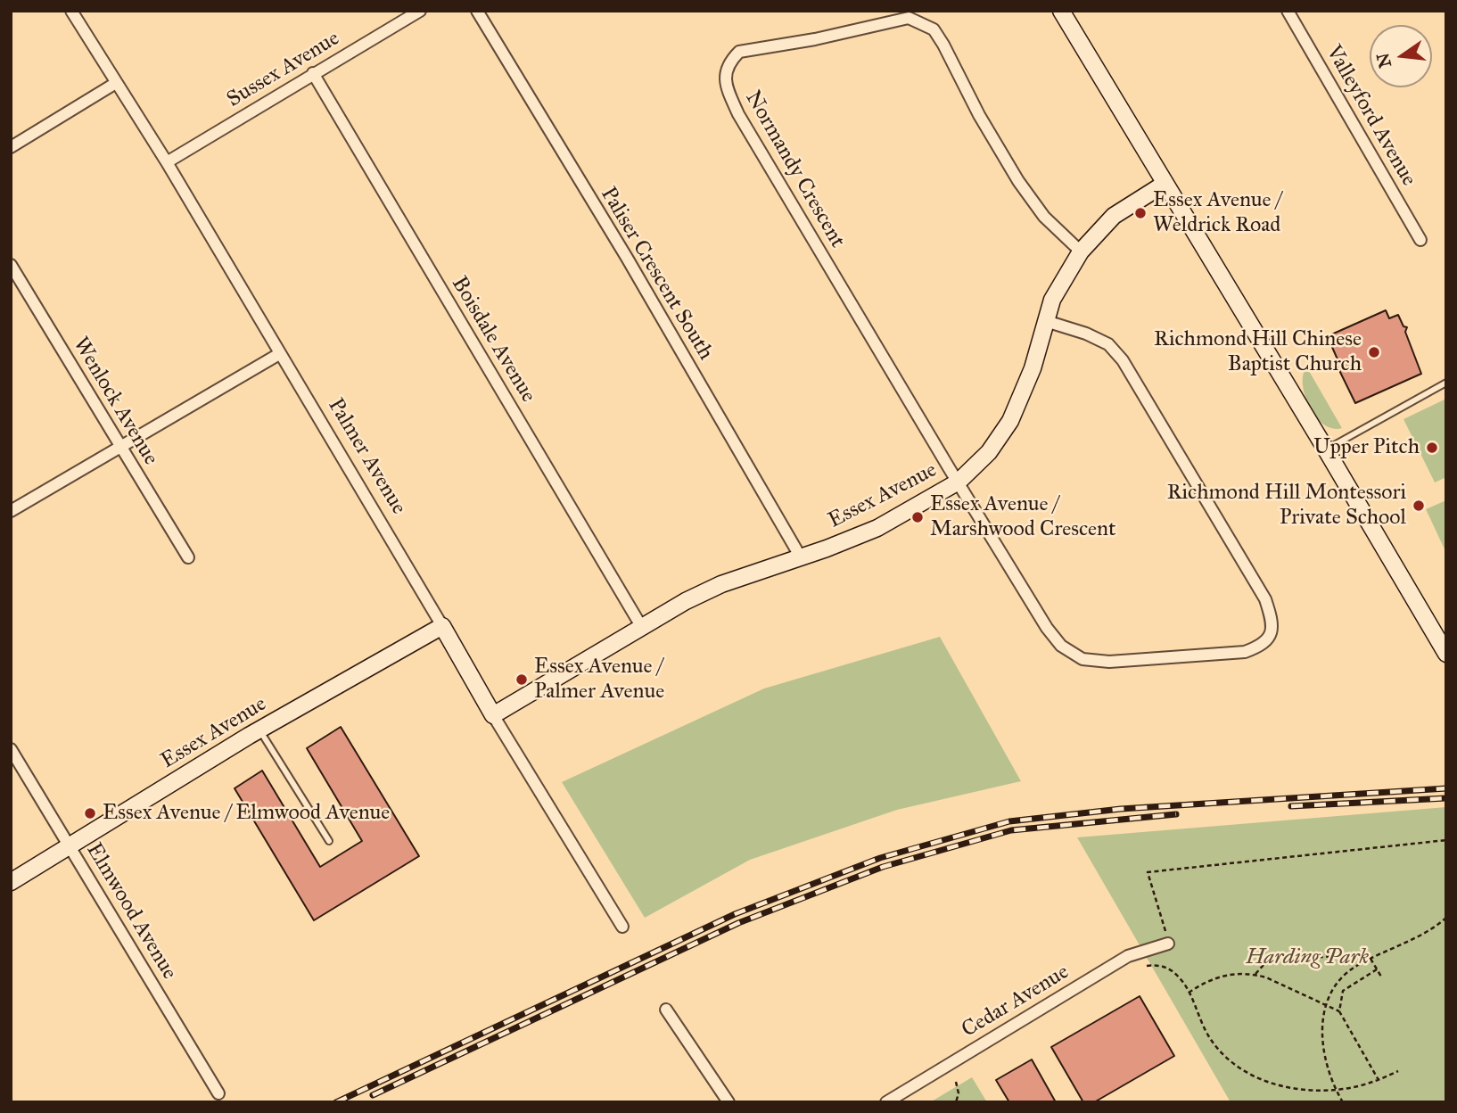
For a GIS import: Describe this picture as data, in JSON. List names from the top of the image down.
{
  "streets": {
    "street": [
      "Sussex Avenue",
      "Valleyford Avenue",
      "Normandy Crescent",
      "Paliser Crescent South",
      "Boisdale Avenue",
      "Wenlock Avenue",
      "Palmer Avenue",
      "Essex Avenue",
      "Elmwood Avenue",
      "Cedar Avenue"
    ]
  },
  "crossings": [
    ["Sussex Avenue", "Boisdale Avenue"],
    ["Sussex Avenue", "Palmer Avenue"],
    ["Normandy Crescent", "Essex Avenue"],
    ["Paliser Crescent South", "Essex Avenue"],
    ["Boisdale Avenue", "Essex Avenue"],
    ["Palmer Avenue", "Essex Avenue"],
    ["Essex Avenue", "Elmwood Avenue"]
  ],
  "parks": ["Harding Park"],
  "places": [
    "Essex Avenue / Weldrick Road",
    "Richmond Hill Chinese Baptist Church",
    "Upper Pitch",
    "Richmond Hill Montessori Private School",
    "Essex Avenue / Marshwood Crescent",
    "Essex Avenue / Palmer Avenue",
    "Essex Avenue / Elmwood Avenue"
  ],
  "north": "left"
}
